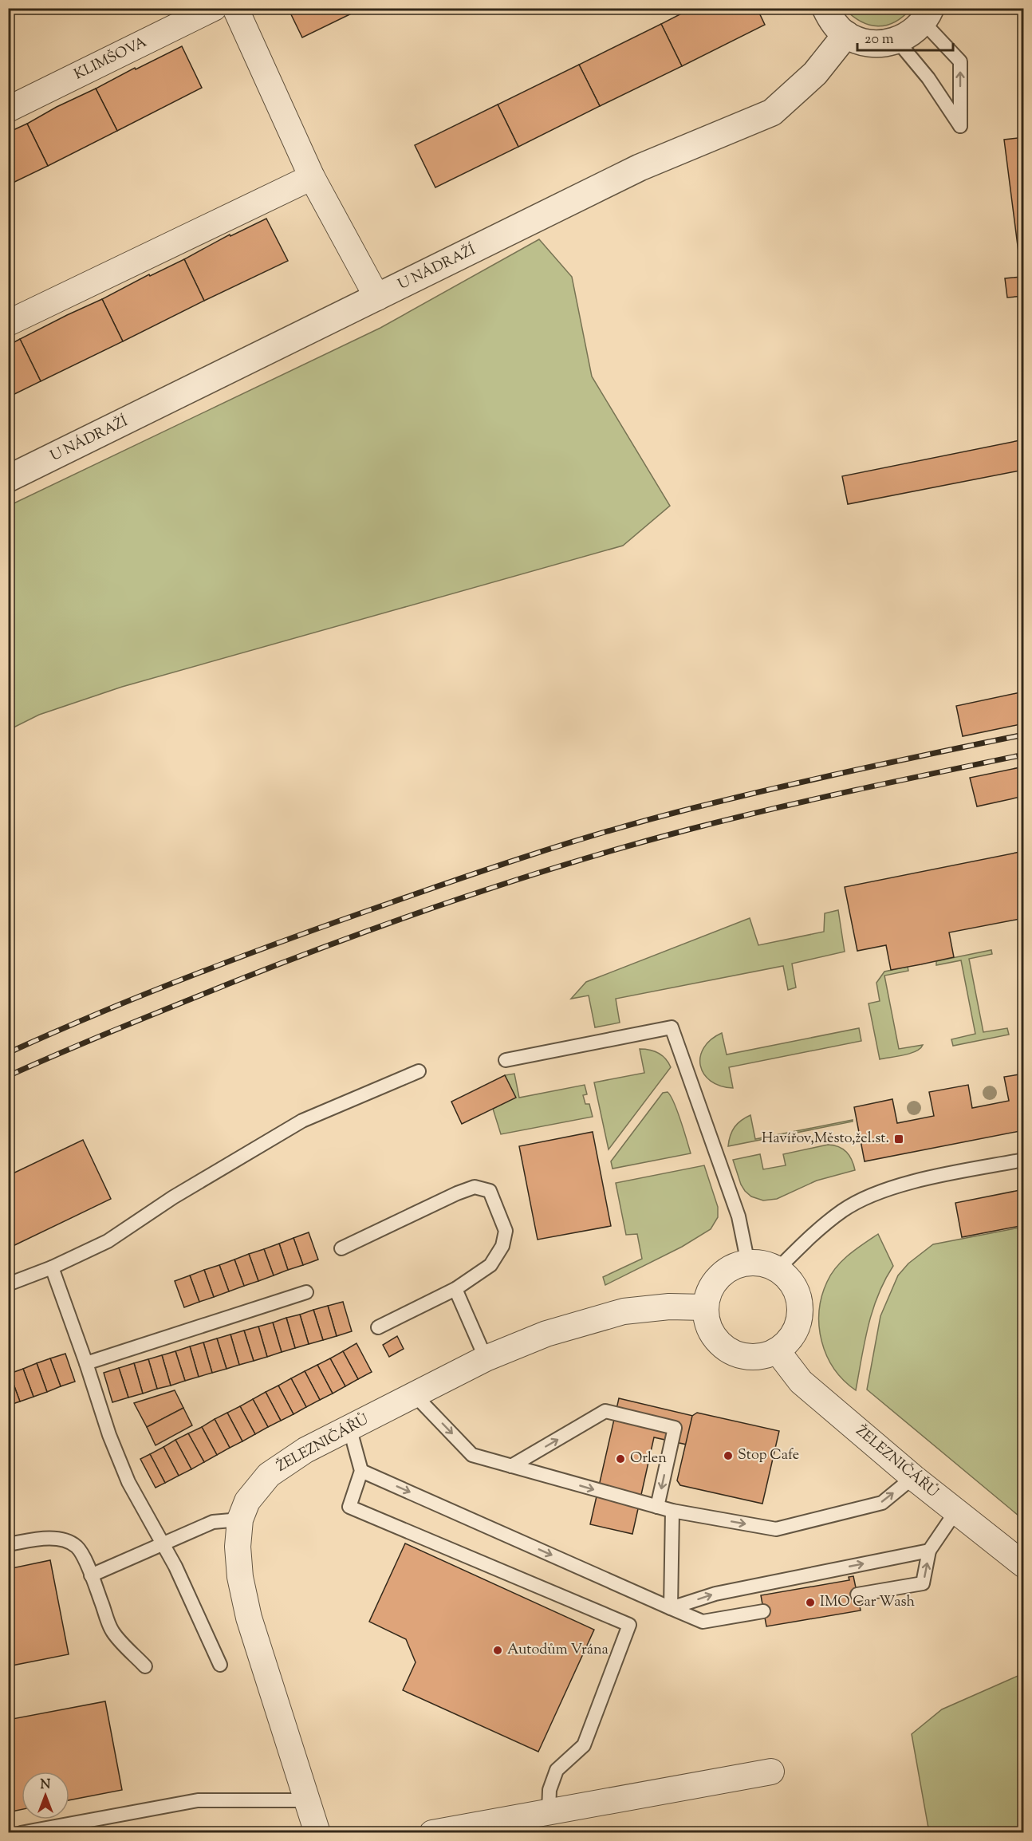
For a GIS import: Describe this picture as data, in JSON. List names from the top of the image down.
{
  "streets": {
    "street": ["KLIMŠOVA", "U NÁDRAŽÍ", "ŽELEZNIČÁŘŮ"]
  },
  "places": {
    "transit": ["Havířov,Město,žel.st."],
    "other": [
      "Stop Cafe",
      "Orlen",
      "IMO Car Wash",
      "Autodům Vrána"
    ]
  },
  "scale_bar": "20 m",
  "north": "top"
}
